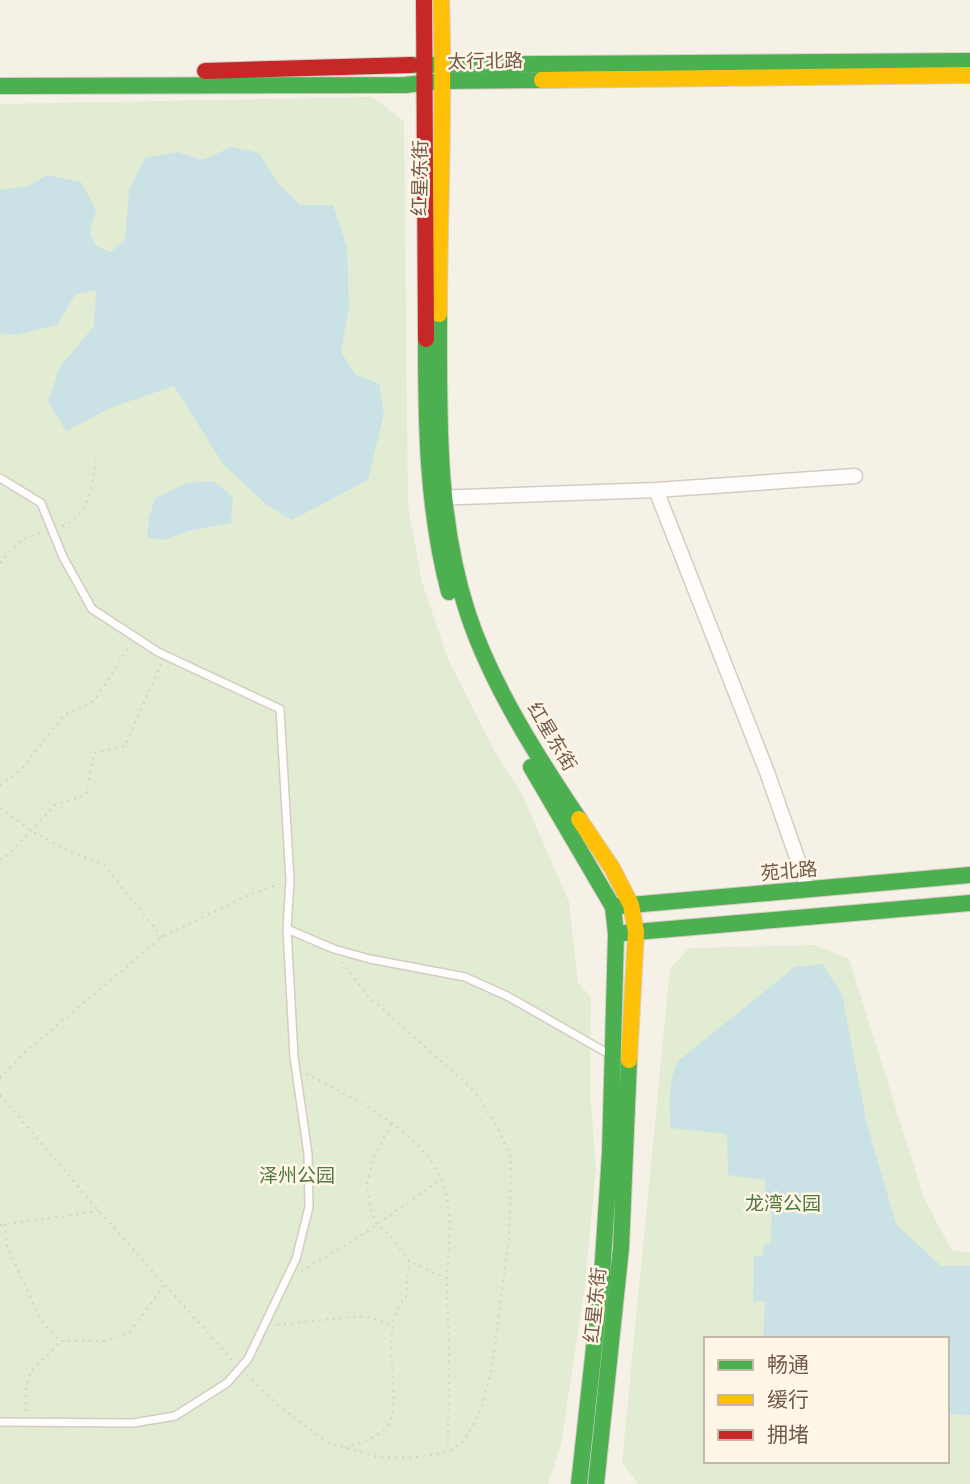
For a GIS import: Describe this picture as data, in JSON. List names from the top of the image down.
{
  "streets": {
    "main road": ["太行北路", "红星东街", "苑北路"]
  },
  "crossings": [
    ["太行北路", "红星东街"],
    ["红星东街", "苑北路"]
  ],
  "parks": ["泽州公园", "龙湾公园"],
  "legend": ["畅通", "缓行", "拥堵"]
}
